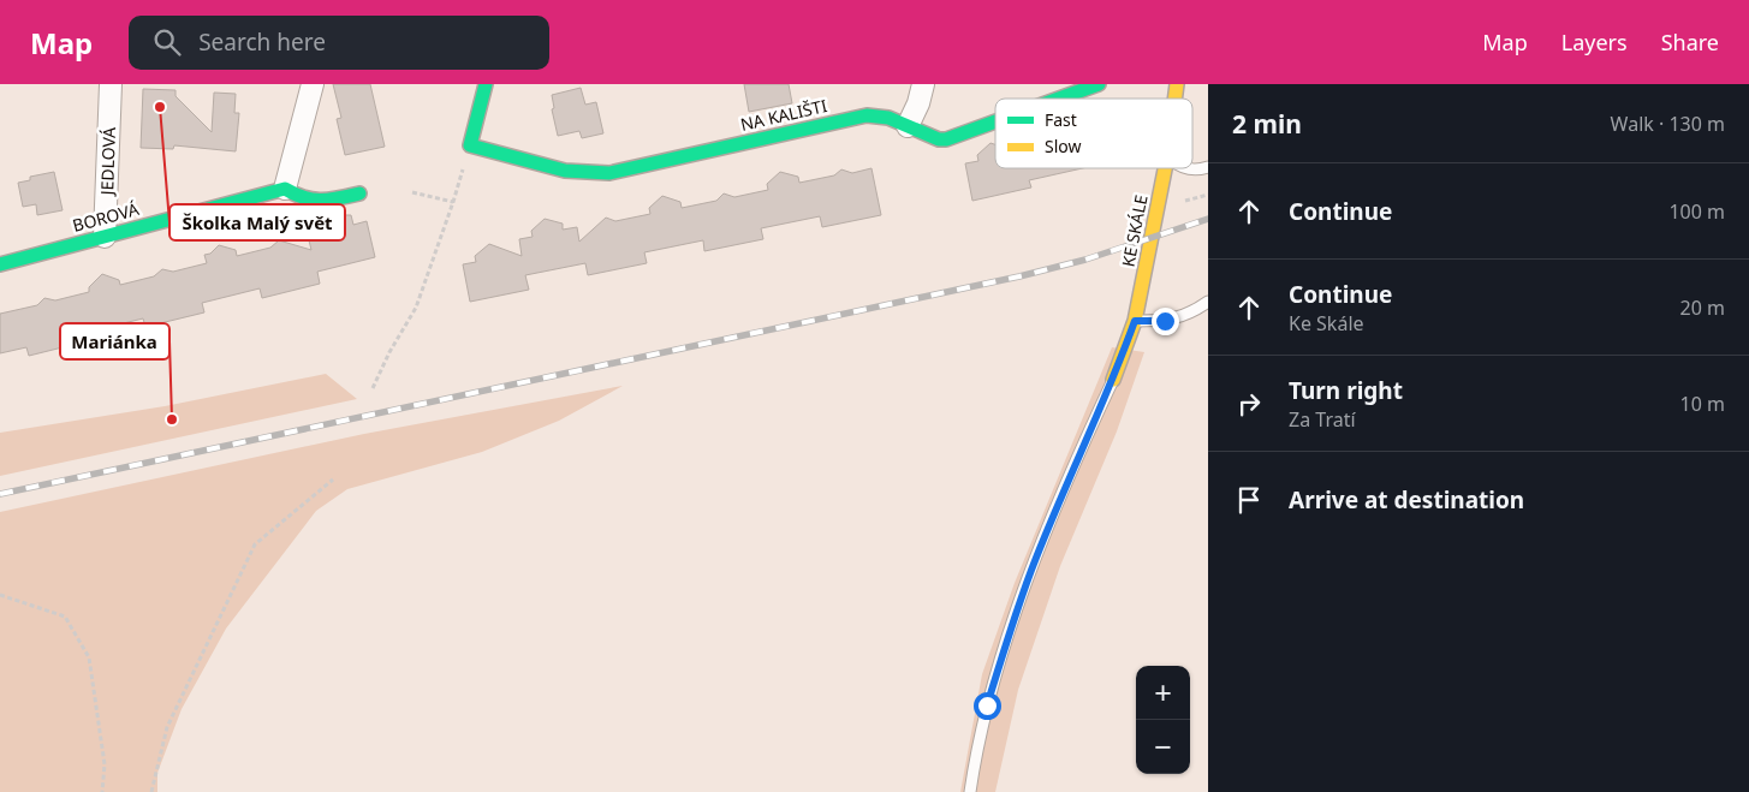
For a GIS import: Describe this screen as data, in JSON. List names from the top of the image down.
{
  "streets": {
    "street": [
      "NA KALIŠTI",
      "JEDLOVÁ",
      "BOROVÁ",
      "KE SKÁLE"
    ]
  },
  "crossings": [
    ["JEDLOVÁ", "BOROVÁ"]
  ],
  "places": ["Školka Malý svět", "Mariánka"],
  "legend": ["Fast", "Slow"],
  "page": {
    "header": "Map",
    "search": "Search here",
    "nav": ["Map", "Layers", "Share"],
    "heading": ["2 min", "Walk · 130 m"],
    "list": [
      ["Continue", "100 m"],
      ["Continue", "Ke Skále", "20 m"],
      ["Turn right", "Za Tratí", "10 m"],
      "Arrive at destination"
    ],
    "map_buttons": ["+", "−"]
  }
}
